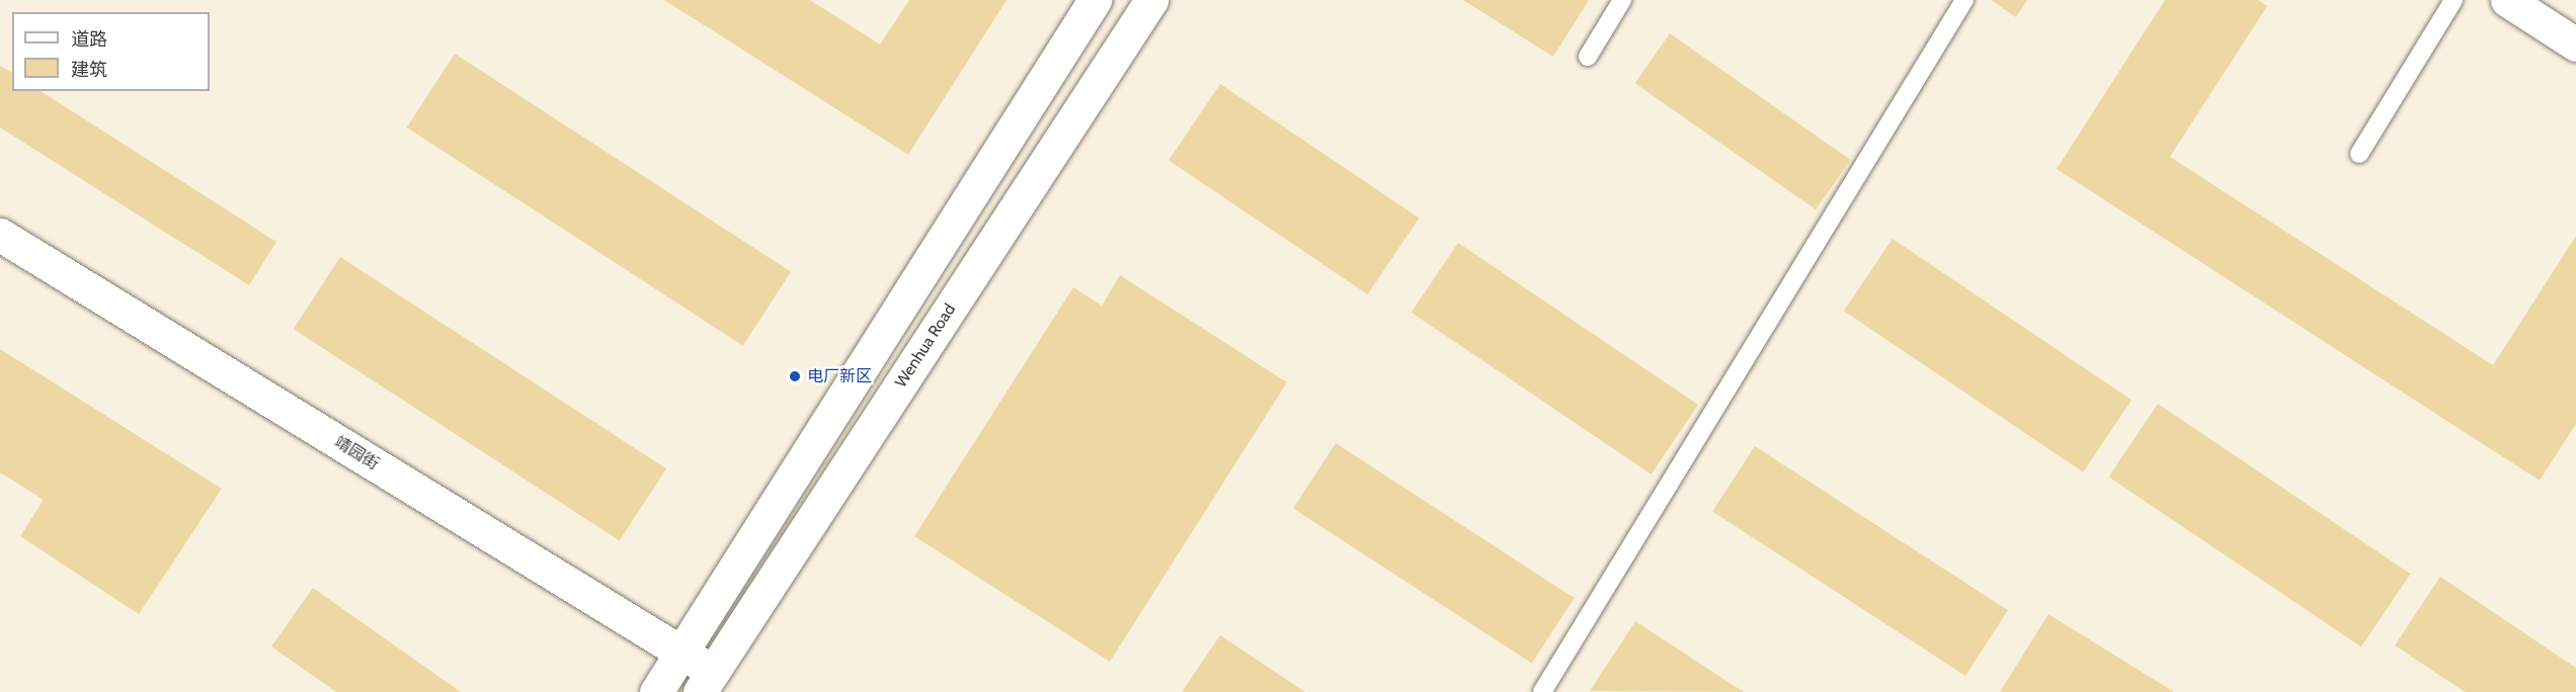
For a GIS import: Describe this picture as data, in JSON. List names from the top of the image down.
{
  "streets": {
    "main road": ["Wenhua Road", "靖园街"]
  },
  "crossings": [
    ["Wenhua Road", "靖园街"]
  ],
  "places": ["电厂新区"],
  "legend": ["道路", "建筑"]
}
